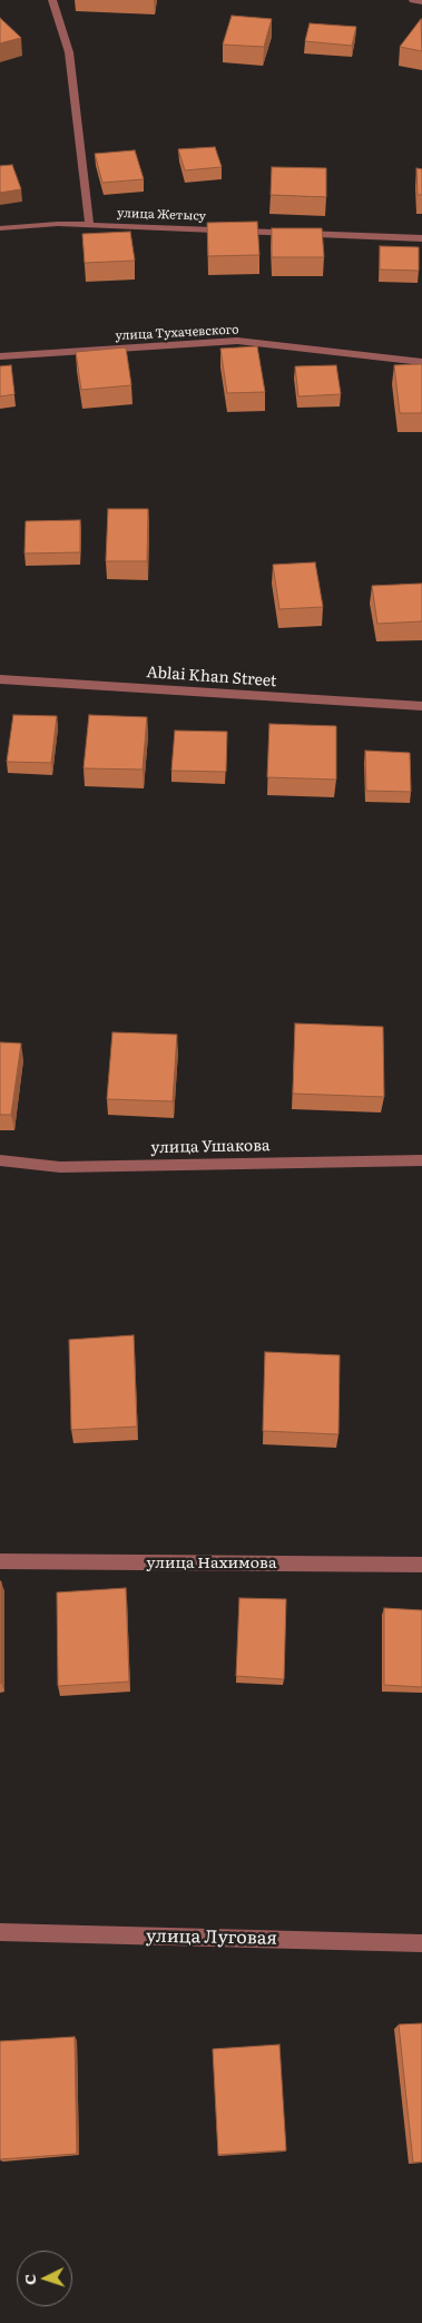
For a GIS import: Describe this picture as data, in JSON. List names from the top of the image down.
{
  "streets": {
    "street": [
      "улица Жетысу",
      "улица Тухачевского",
      "Ablai Khan Street",
      "улица Ушакова",
      "улица Нахимова",
      "улица Луговая"
    ]
  },
  "north": "left"
}
